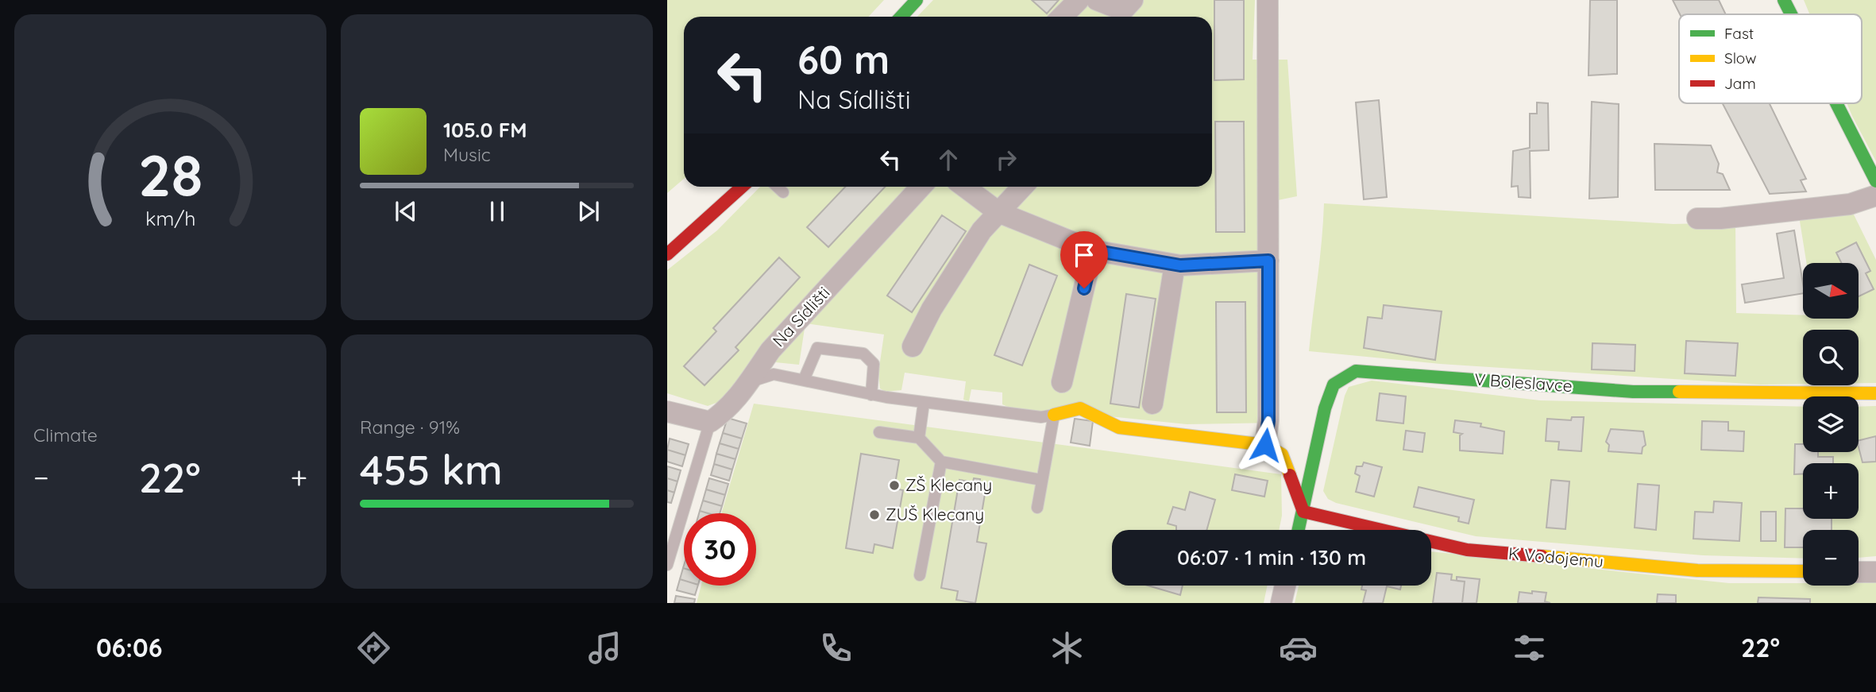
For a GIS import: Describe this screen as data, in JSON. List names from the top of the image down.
{
  "streets": {
    "street": ["Na Sídlišti", "V Boleslavce", "K Vodojemu"]
  },
  "crossings": [
    ["V Boleslavce", "K Vodojemu"]
  ],
  "places": ["ZŠ Klecany", "ZUŠ Klecany"],
  "legend": ["Fast", "Slow", "Jam"],
  "north": "right",
  "page": {
    "turn": ["60 m", "Na Sídlišti"],
    "song": ["105.0 FM", "Music"],
    "map_buttons": ["+", "−"],
    "tile": [
      "Climate",
      ["Range · 91%", "455 km"]
    ],
    "heat": ["−", "22°", "+"],
    "limit": "30",
    "trip": "06:07 · 1 min · 130 m",
    "tabs": ["06:06", "22°"],
    "gauge": ["28", "km/h"]
  }
}
